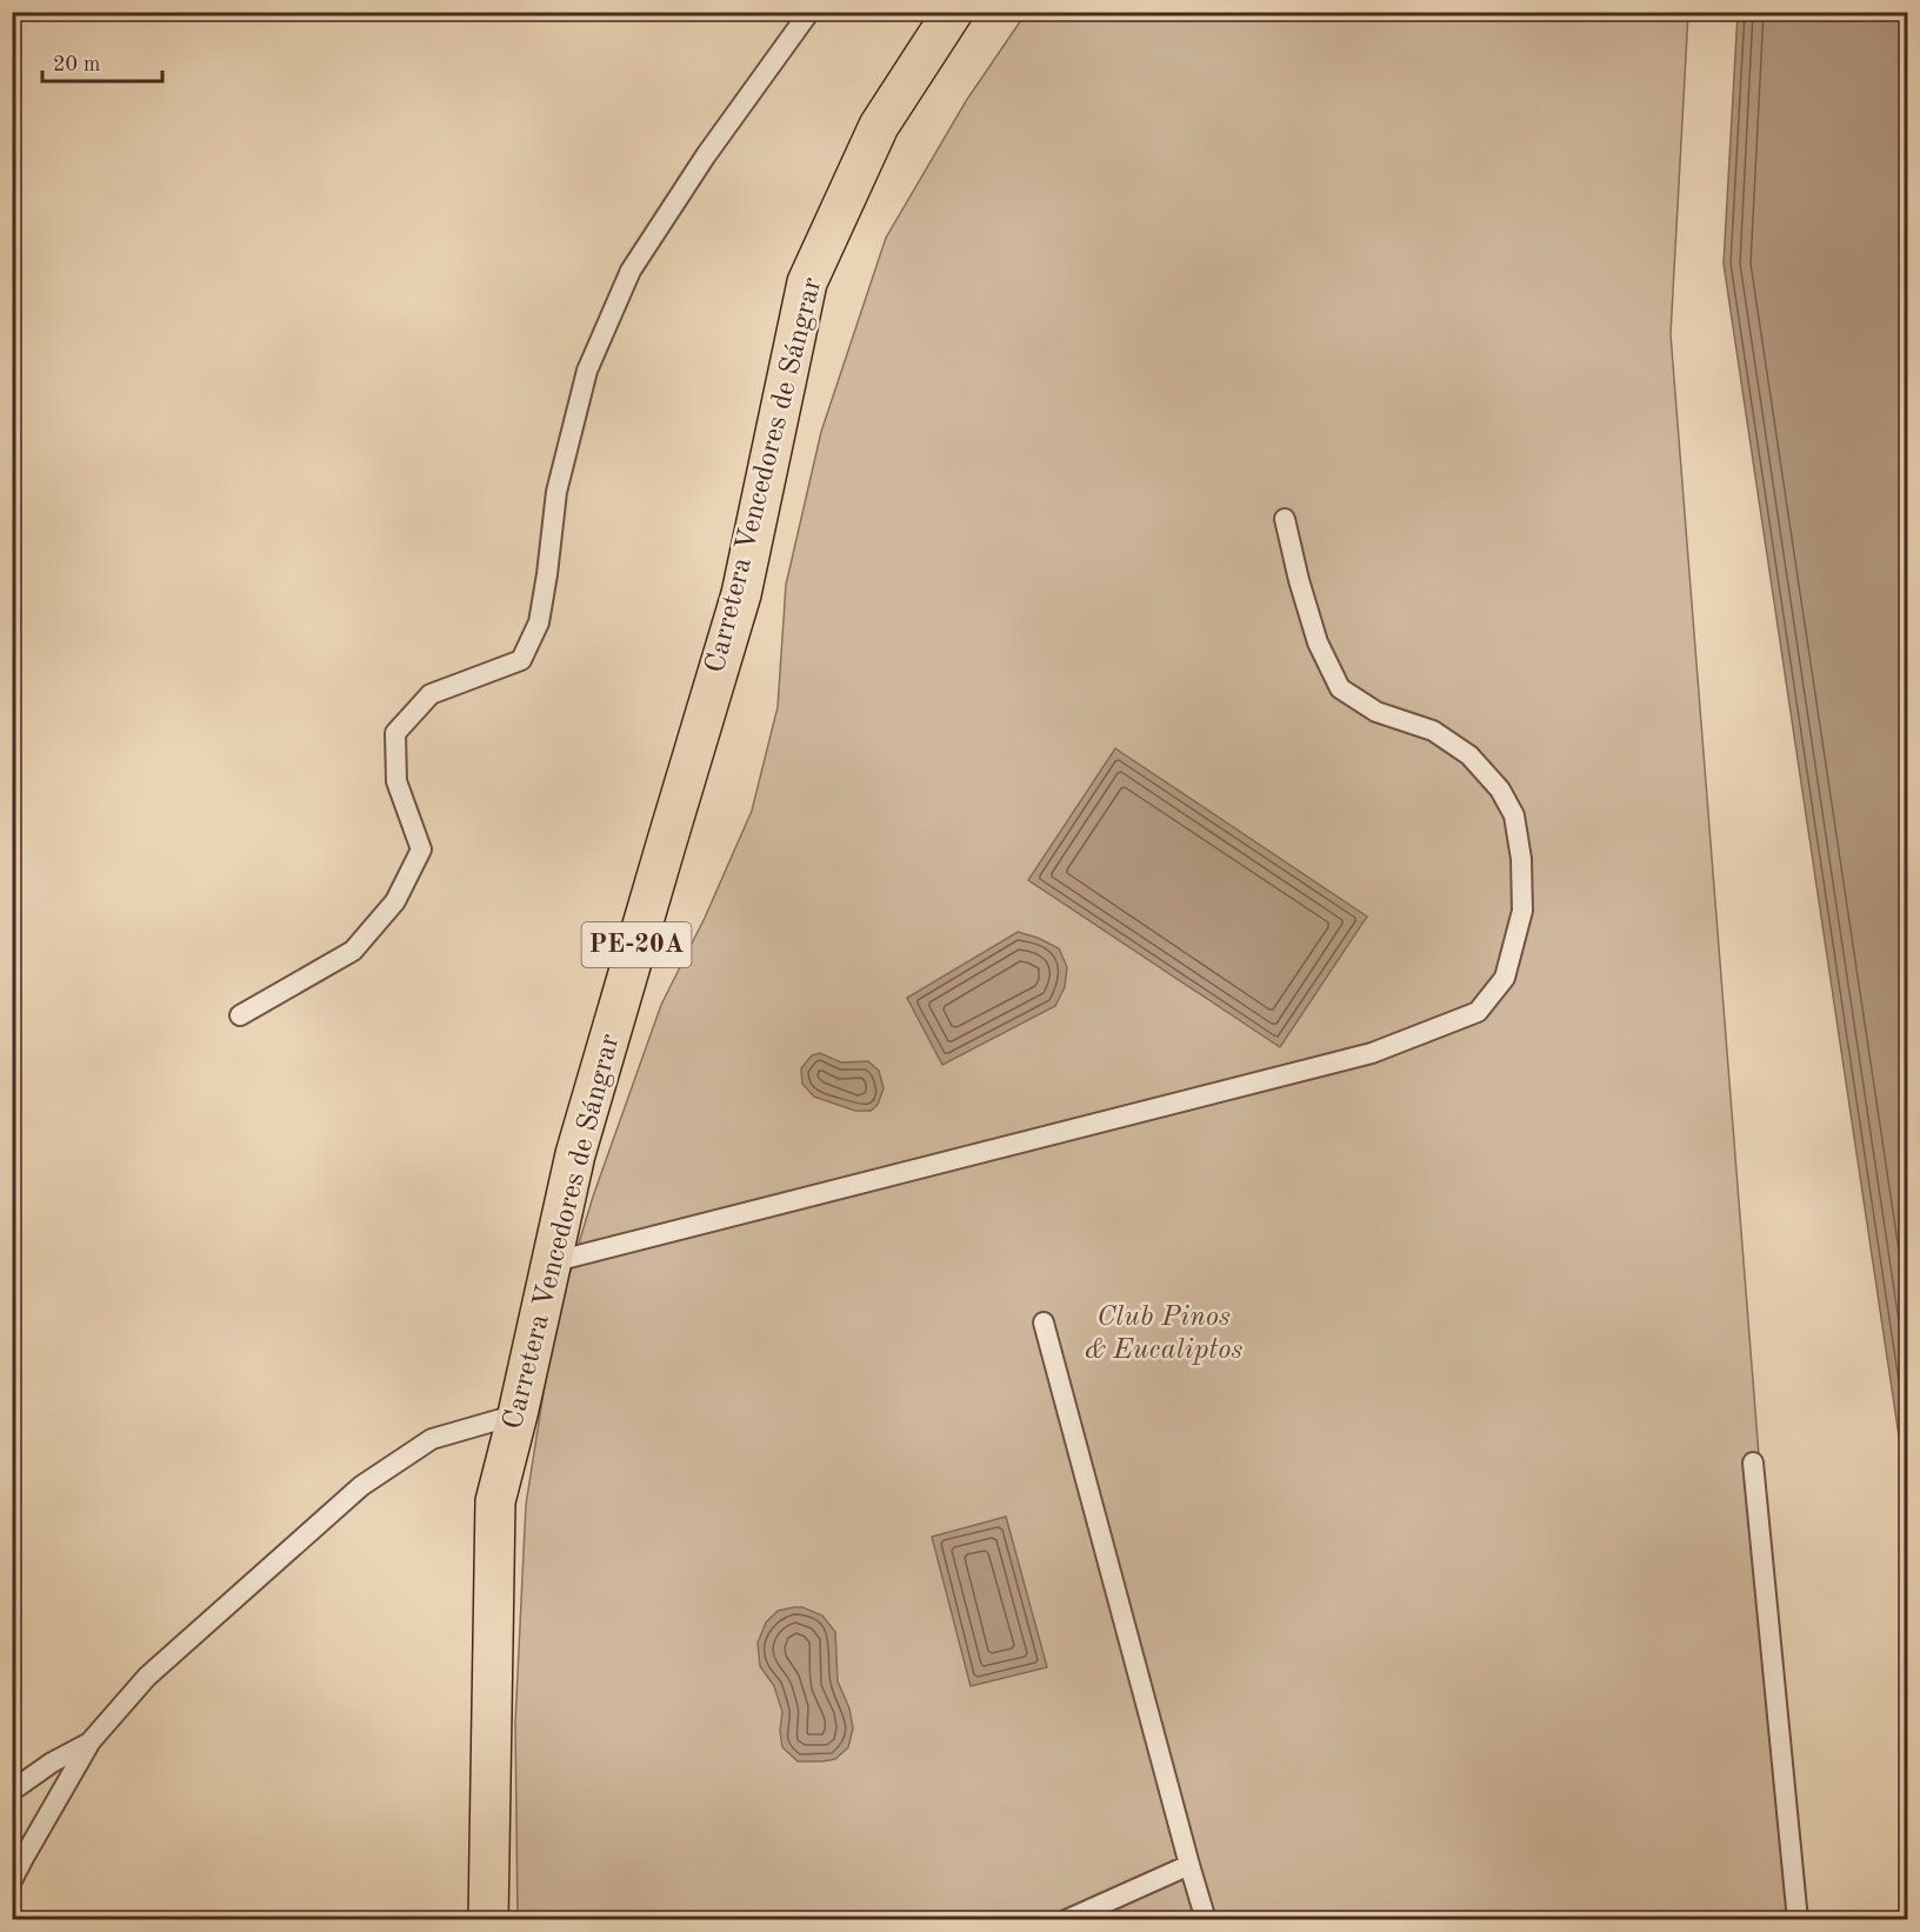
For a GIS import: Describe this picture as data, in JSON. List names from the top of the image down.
{
  "streets": {
    "highway": ["Carretera Vencedores de Sángrar", "PE-20A"]
  },
  "parks": ["Club Pinos & Eucaliptos"],
  "scale_bar": "20 m"
}
